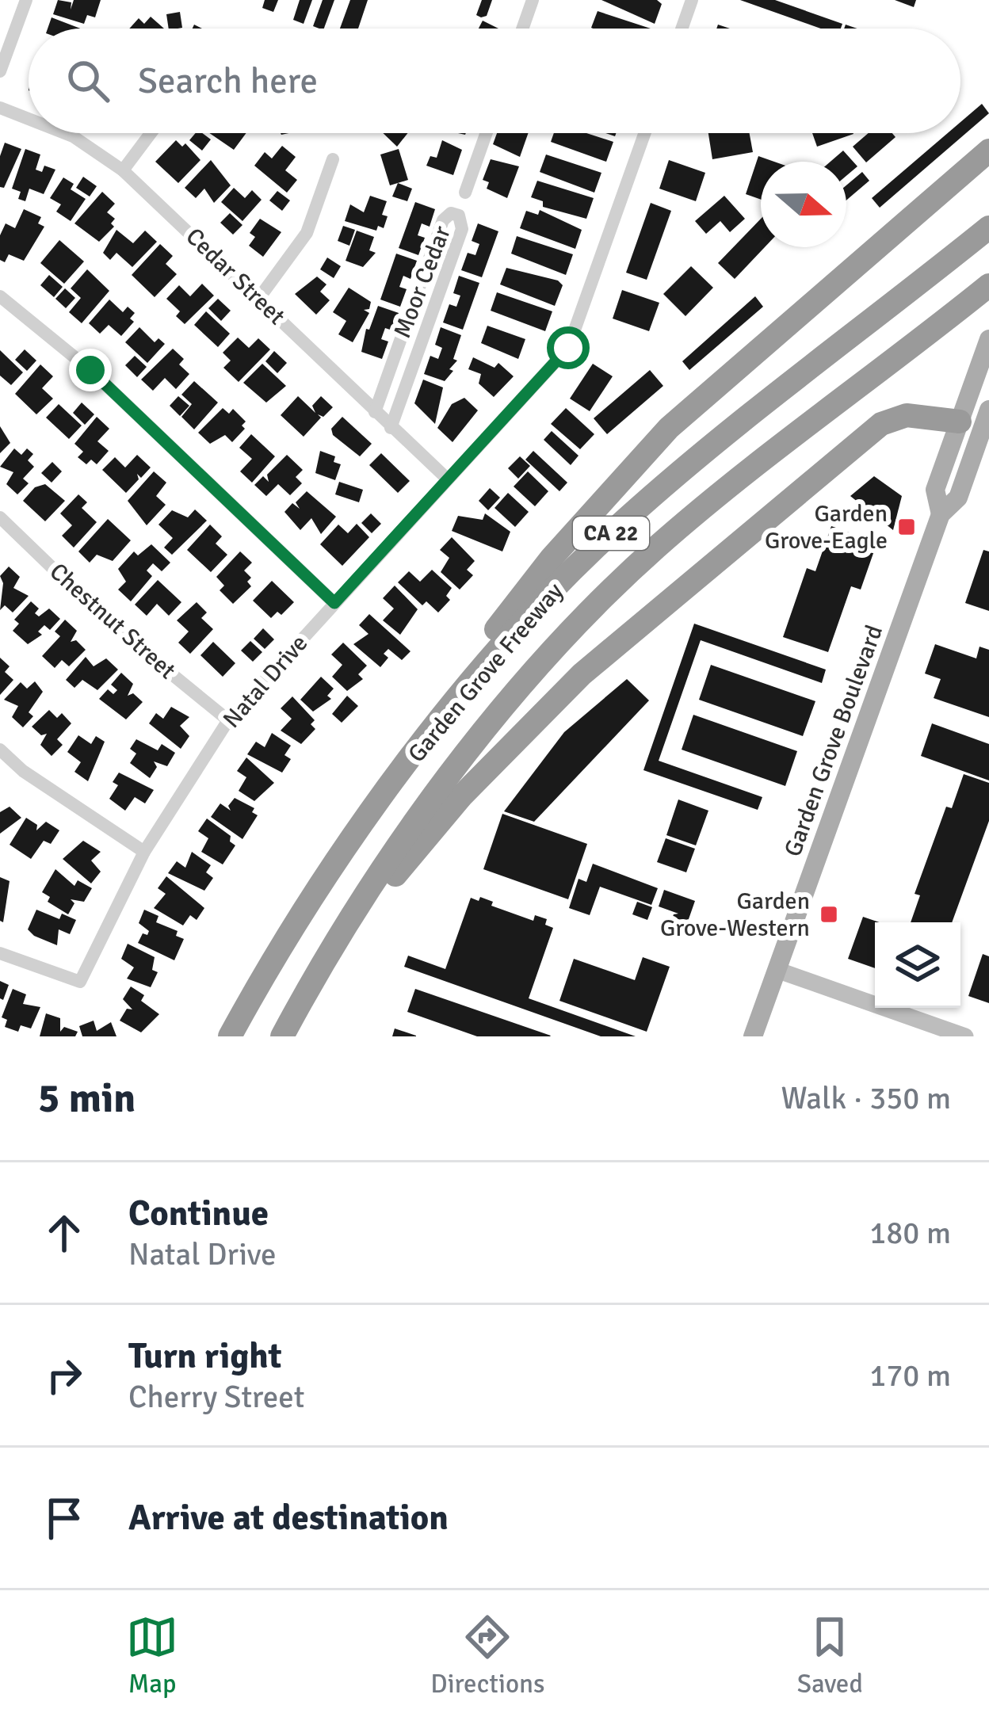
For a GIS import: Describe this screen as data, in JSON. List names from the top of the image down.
{
  "streets": {
    "highway": ["CA 22", "Garden Grove Freeway"],
    "main road": ["Garden Grove Boulevard"],
    "street": [
      "Cedar Street",
      "Moor Cedar",
      "Chestnut Street",
      "Natal Drive"
    ]
  },
  "crossings": [
    ["Cedar Street", "Moor Cedar"],
    ["Cedar Street", "Natal Drive"],
    ["Chestnut Street", "Natal Drive"]
  ],
  "places": {
    "transit": ["Garden Grove-Eagle", "Garden Grove-Western"]
  },
  "north": "right",
  "page": {
    "search": "Search here",
    "heading": ["5 min", "Walk · 350 m"],
    "list": [
      ["Continue", "Natal Drive", "180 m"],
      ["Turn right", "Cherry Street", "170 m"],
      "Arrive at destination"
    ],
    "nav": ["Map", "Directions", "Saved"]
  }
}
